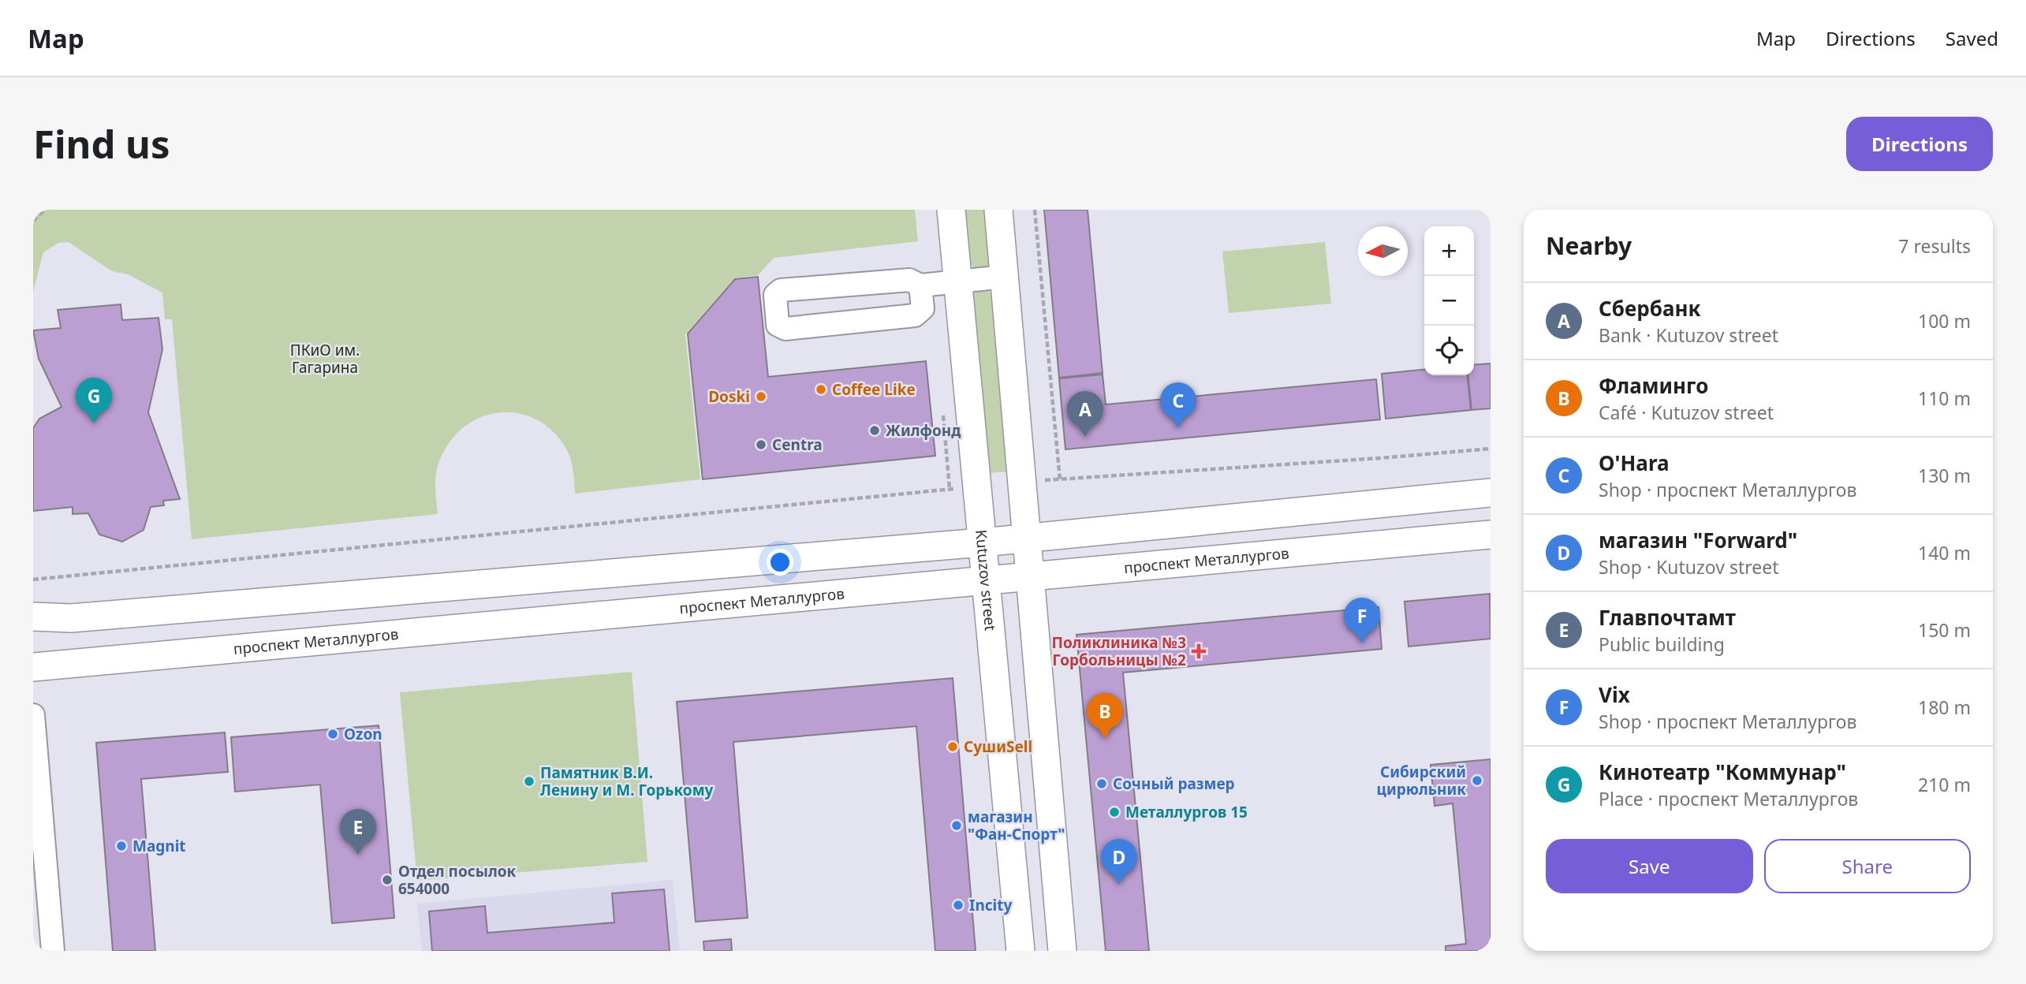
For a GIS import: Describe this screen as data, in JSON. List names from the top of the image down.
{
  "streets": {
    "main road": ["проспект Металлургов", "Kutuzov street"]
  },
  "crossings": [
    ["проспект Металлургов", "Kutuzov street"]
  ],
  "parks": ["ПКиО им. Гагарина"],
  "places": {
    "other": [
      "Coffee Like",
      "Doski",
      "Жилфонд",
      "Centra",
      "Ozon",
      "СушиSell",
      "Сибирский цирюльник",
      "Памятник В.И. Ленину и М. Горькому",
      "Сочный размер",
      "Металлургов 15",
      "магазин \"Фан-Спорт\"",
      "Magnit",
      "Отдел посылок 654000",
      "Incity"
    ],
    "health": ["Поликлиника №3 Горбольницы №2"]
  },
  "north": "left",
  "page": {
    "header": "Map",
    "nav": ["Map", "Directions", "Saved"],
    "buttons": [
      "Directions",
      ["Save", "Share"]
    ],
    "title": "Find us",
    "heading": ["Nearby", "7 results"],
    "map_buttons": ["+", "−"],
    "list": [
      {
        "mark": "A",
        "name": "Сбербанк",
        "note": "Bank · Kutuzov street",
        "value": "100 m"
      },
      {
        "mark": "B",
        "name": "Фламинго",
        "note": "Café · Kutuzov street",
        "value": "110 m"
      },
      {
        "mark": "C",
        "name": "O'Hara",
        "note": "Shop · проспект Металлургов",
        "value": "130 m"
      },
      {
        "mark": "D",
        "name": "магазин \"Forward\"",
        "note": "Shop · Kutuzov street",
        "value": "140 m"
      },
      {
        "mark": "E",
        "name": "Главпочтамт",
        "note": "Public building",
        "value": "150 m"
      },
      {
        "mark": "F",
        "name": "Vix",
        "note": "Shop · проспект Металлургов",
        "value": "180 m"
      },
      {
        "mark": "G",
        "name": "Кинотеатр \"Коммунар\"",
        "note": "Place · проспект Металлургов",
        "value": "210 m"
      }
    ],
    "pins": [
      "G",
      "C",
      "A",
      "F",
      "B",
      "E",
      "D"
    ]
  }
}
